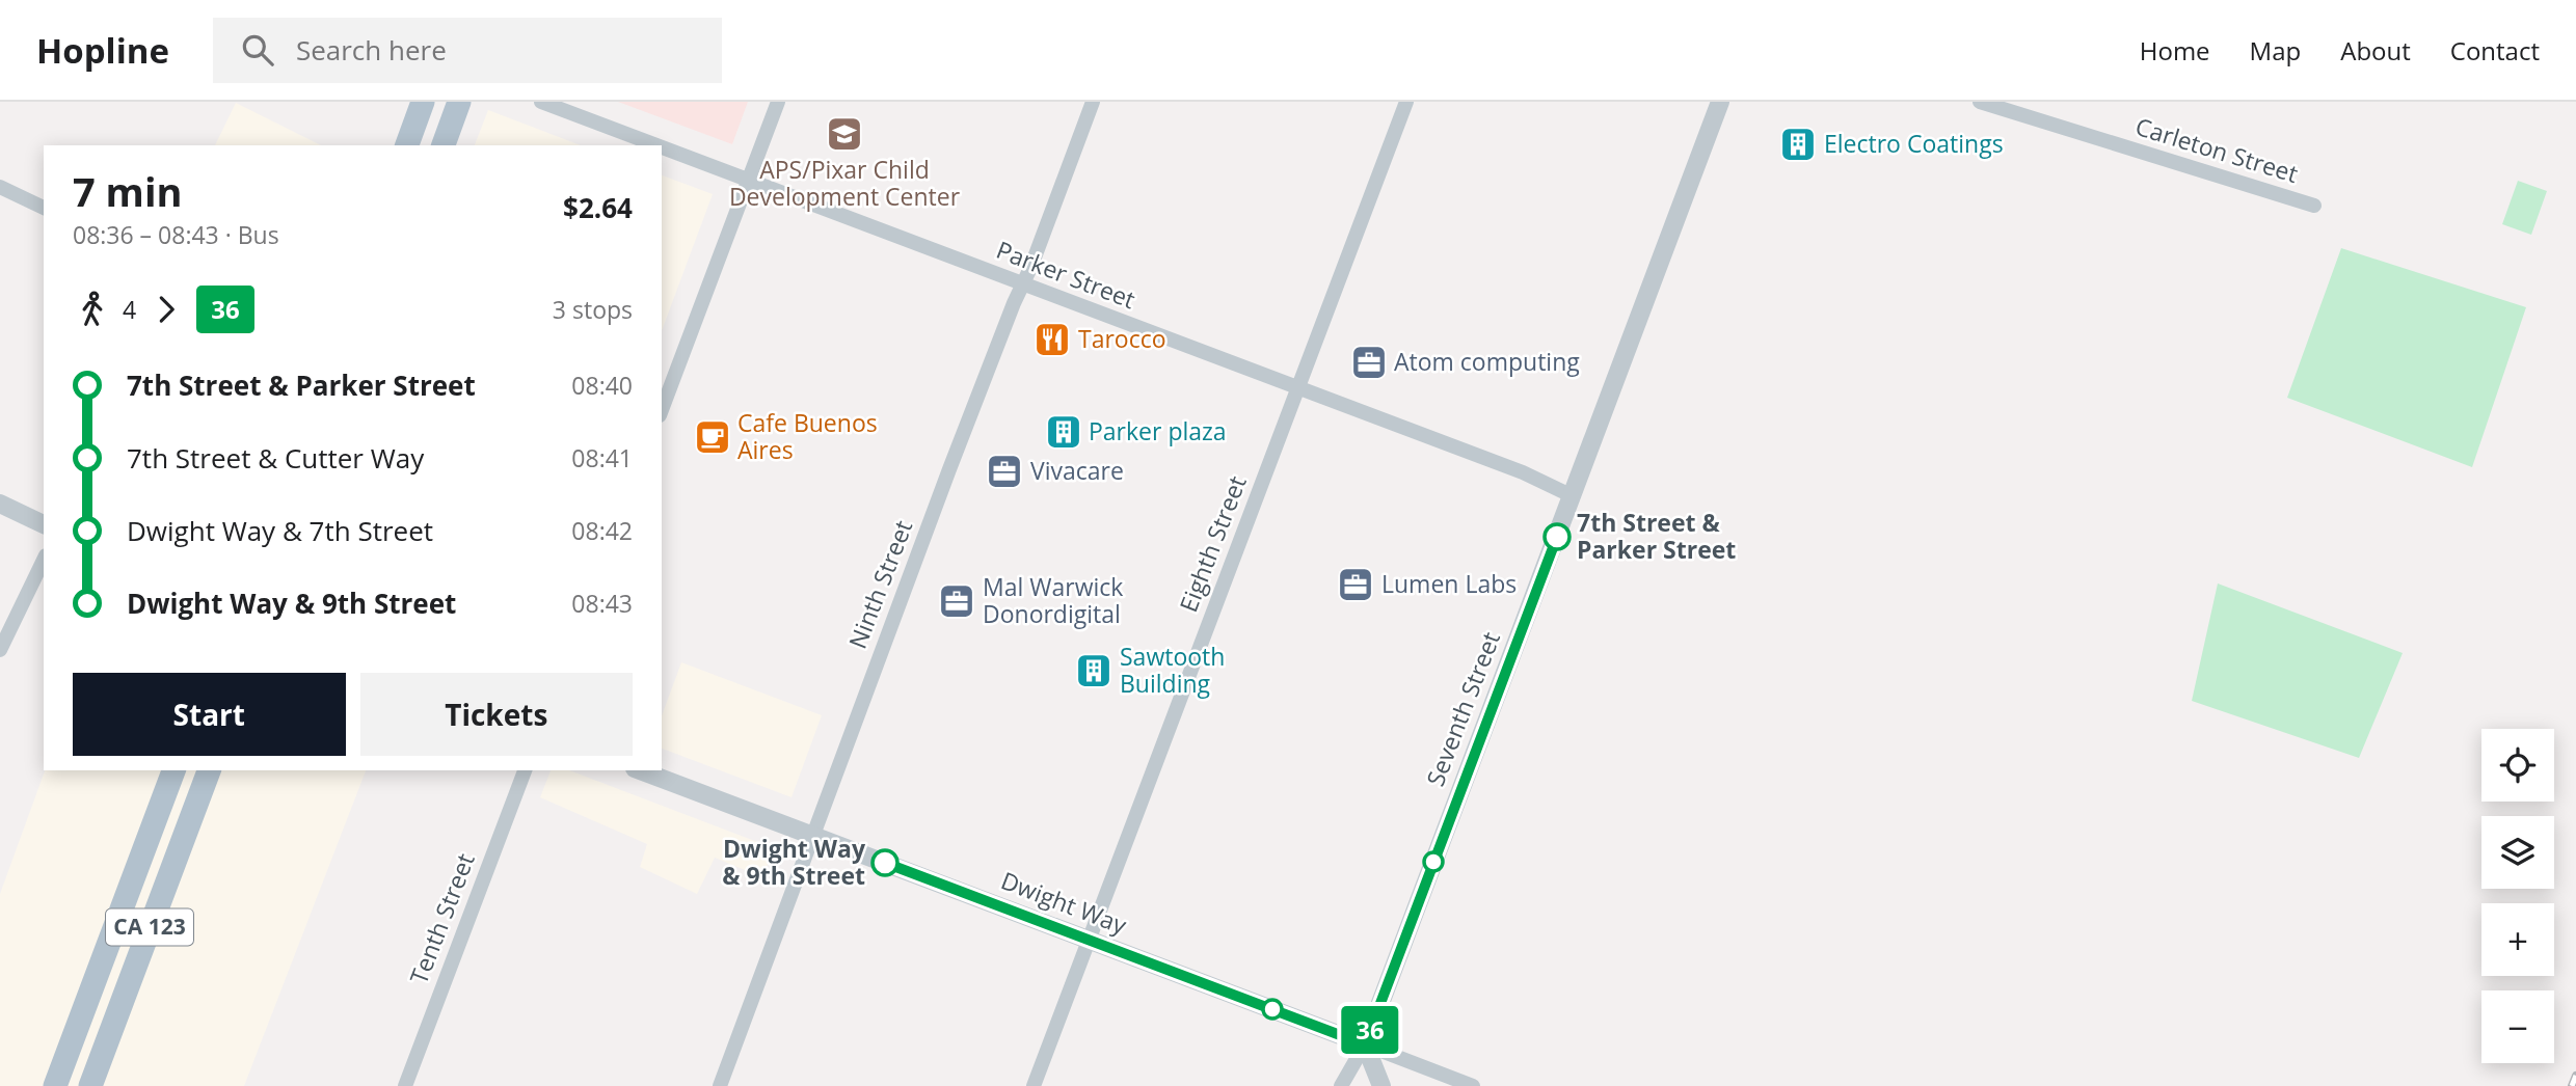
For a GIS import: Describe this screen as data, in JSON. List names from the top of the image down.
{
  "streets": {
    "main road": ["CA 123"],
    "street": [
      "Carleton Street",
      "Parker Street",
      "Eighth Street",
      "Ninth Street",
      "Seventh Street",
      "Dwight Way",
      "Tenth Street"
    ]
  },
  "crossings": [
    ["Parker Street", "Eighth Street"],
    ["Parker Street", "Ninth Street"],
    ["Parker Street", "Seventh Street"],
    ["Eighth Street", "Dwight Way"],
    ["Ninth Street", "Dwight Way"],
    ["Seventh Street", "Dwight Way"]
  ],
  "places": {
    "school or university": ["APS/Pixar Child Development Center"],
    "building": ["Electro Coatings", "Parker plaza", "Sawtooth Building"],
    "restaurant": ["Tarocco"],
    "office": [
      "Atom computing",
      "Vivacare",
      "Lumen Labs",
      "Mal Warwick Donordigital"
    ],
    "cafe": ["Cafe Buenos Aires"],
    "other": ["7th Street & Parker Street", "Dwight Way & 9th Street"]
  },
  "lines": ["bus line 36"],
  "page": {
    "header": "Hopline",
    "search": "Search here",
    "nav": [
      "Home",
      "Map",
      "About",
      "Contact"
    ],
    "on_map": "36",
    "heading": ["7 min", "08:36 – 08:43 · Bus", "$2.64"],
    "legs": ["4", "36", "3 stops"],
    "list": [
      {
        "name": "7th Street & Parker Street",
        "value": "08:40"
      },
      {
        "name": "7th Street & Cutter Way",
        "value": "08:41"
      },
      {
        "name": "Dwight Way & 7th Street",
        "value": "08:42"
      },
      {
        "name": "Dwight Way & 9th Street",
        "value": "08:43"
      }
    ],
    "buttons": ["Start", "Tickets"],
    "map_buttons": ["+", "−"]
  }
}
